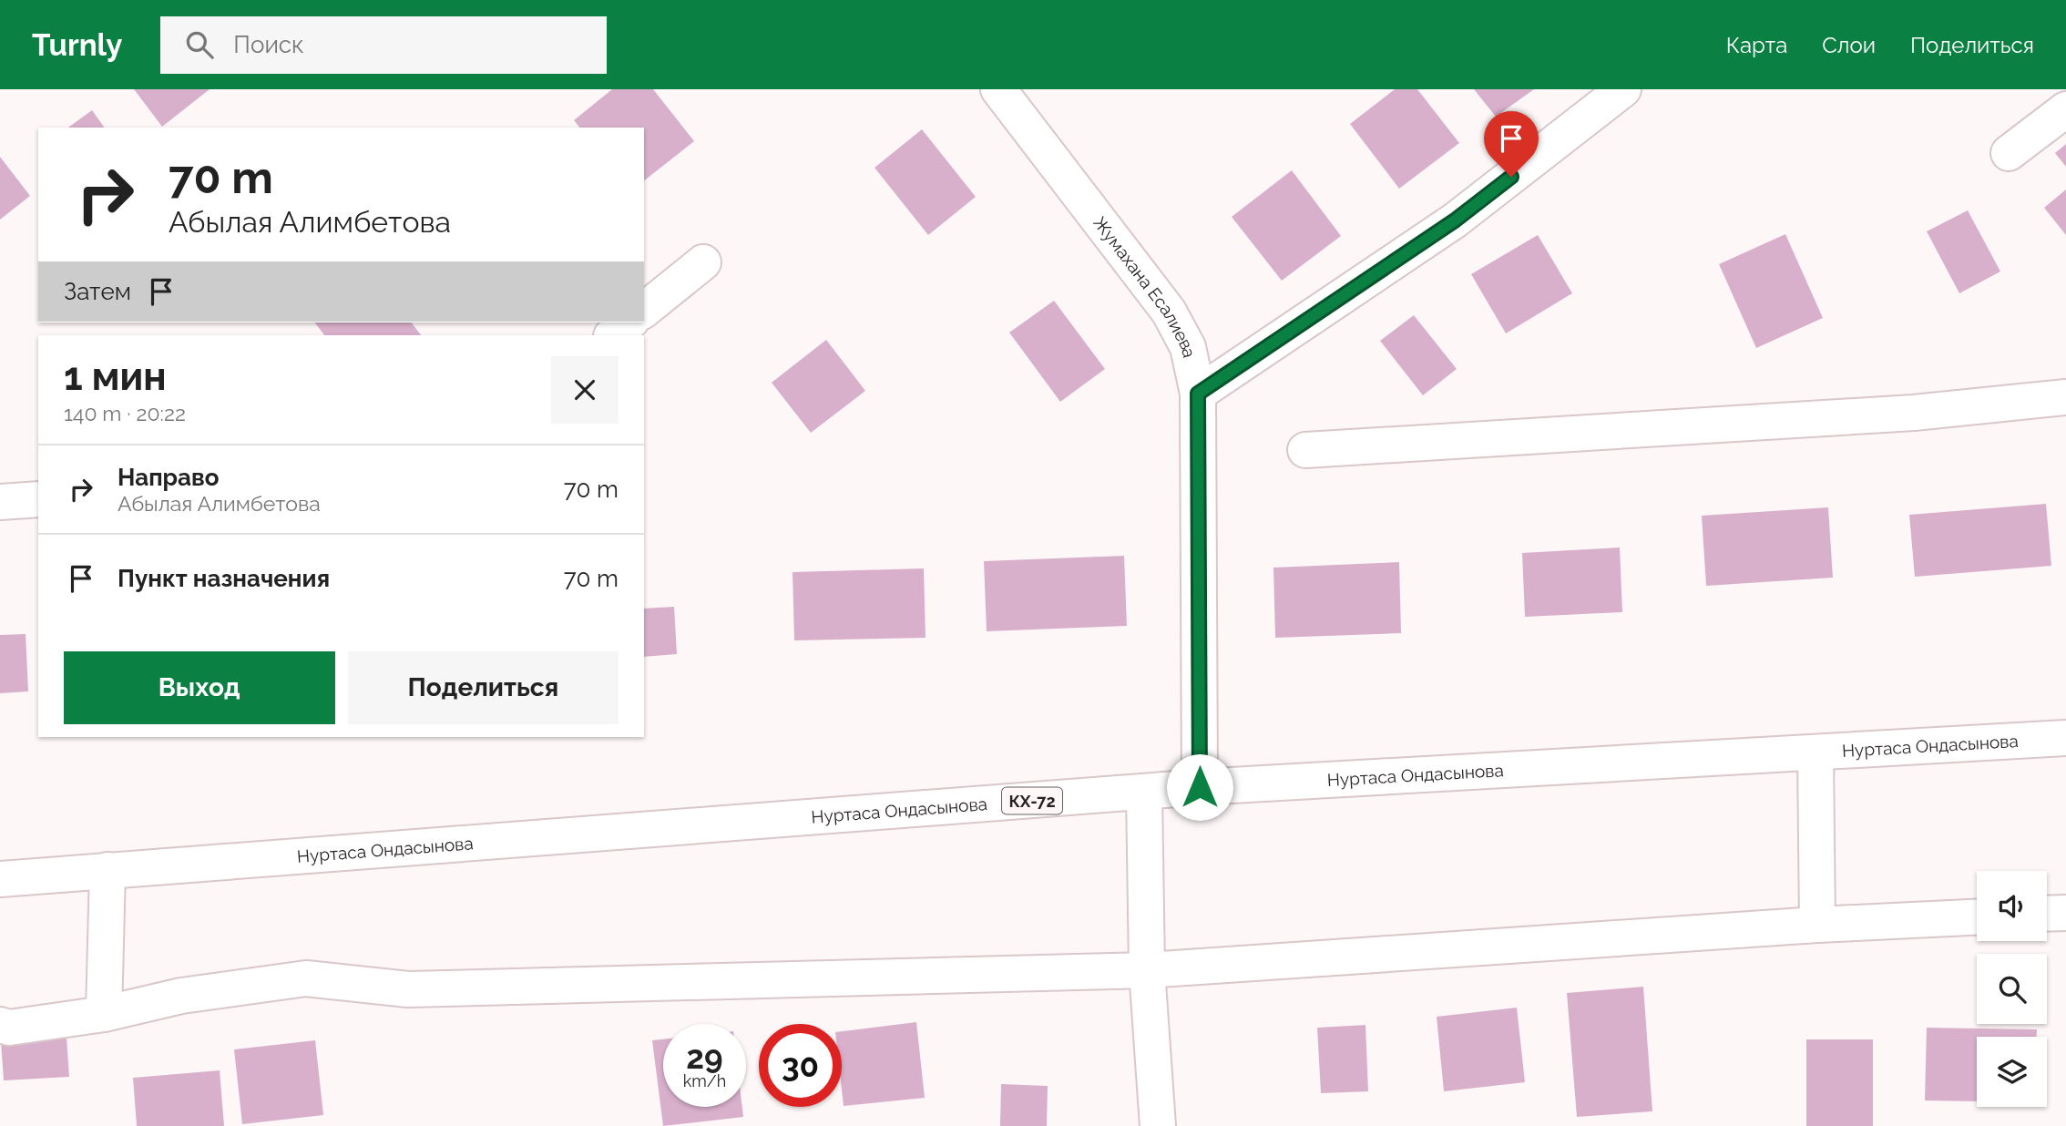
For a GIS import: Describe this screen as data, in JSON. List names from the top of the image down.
{
  "streets": {
    "street": ["Жумахана Есалиева", "Нуртаса Ондасынова", "КХ-72"]
  },
  "crossings": [
    ["Жумахана Есалиева", "Нуртаса Ондасынова"]
  ],
  "page": {
    "header": "Turnly",
    "search": "Поиск",
    "nav": ["Карта", "Слои", "Поделиться"],
    "turn": ["70 m", "Абылая Алимбетова"],
    "then": "Затем",
    "heading": ["1 мин", "140 m · 20:22"],
    "list": [
      {
        "name": "Направо",
        "note": "Абылая Алимбетова",
        "value": "70 m"
      },
      {
        "name": "Пункт назначения",
        "value": "70 m"
      }
    ],
    "buttons": ["Выход", "Поделиться"],
    "speed": "29 km/h",
    "limit": "30"
  }
}
